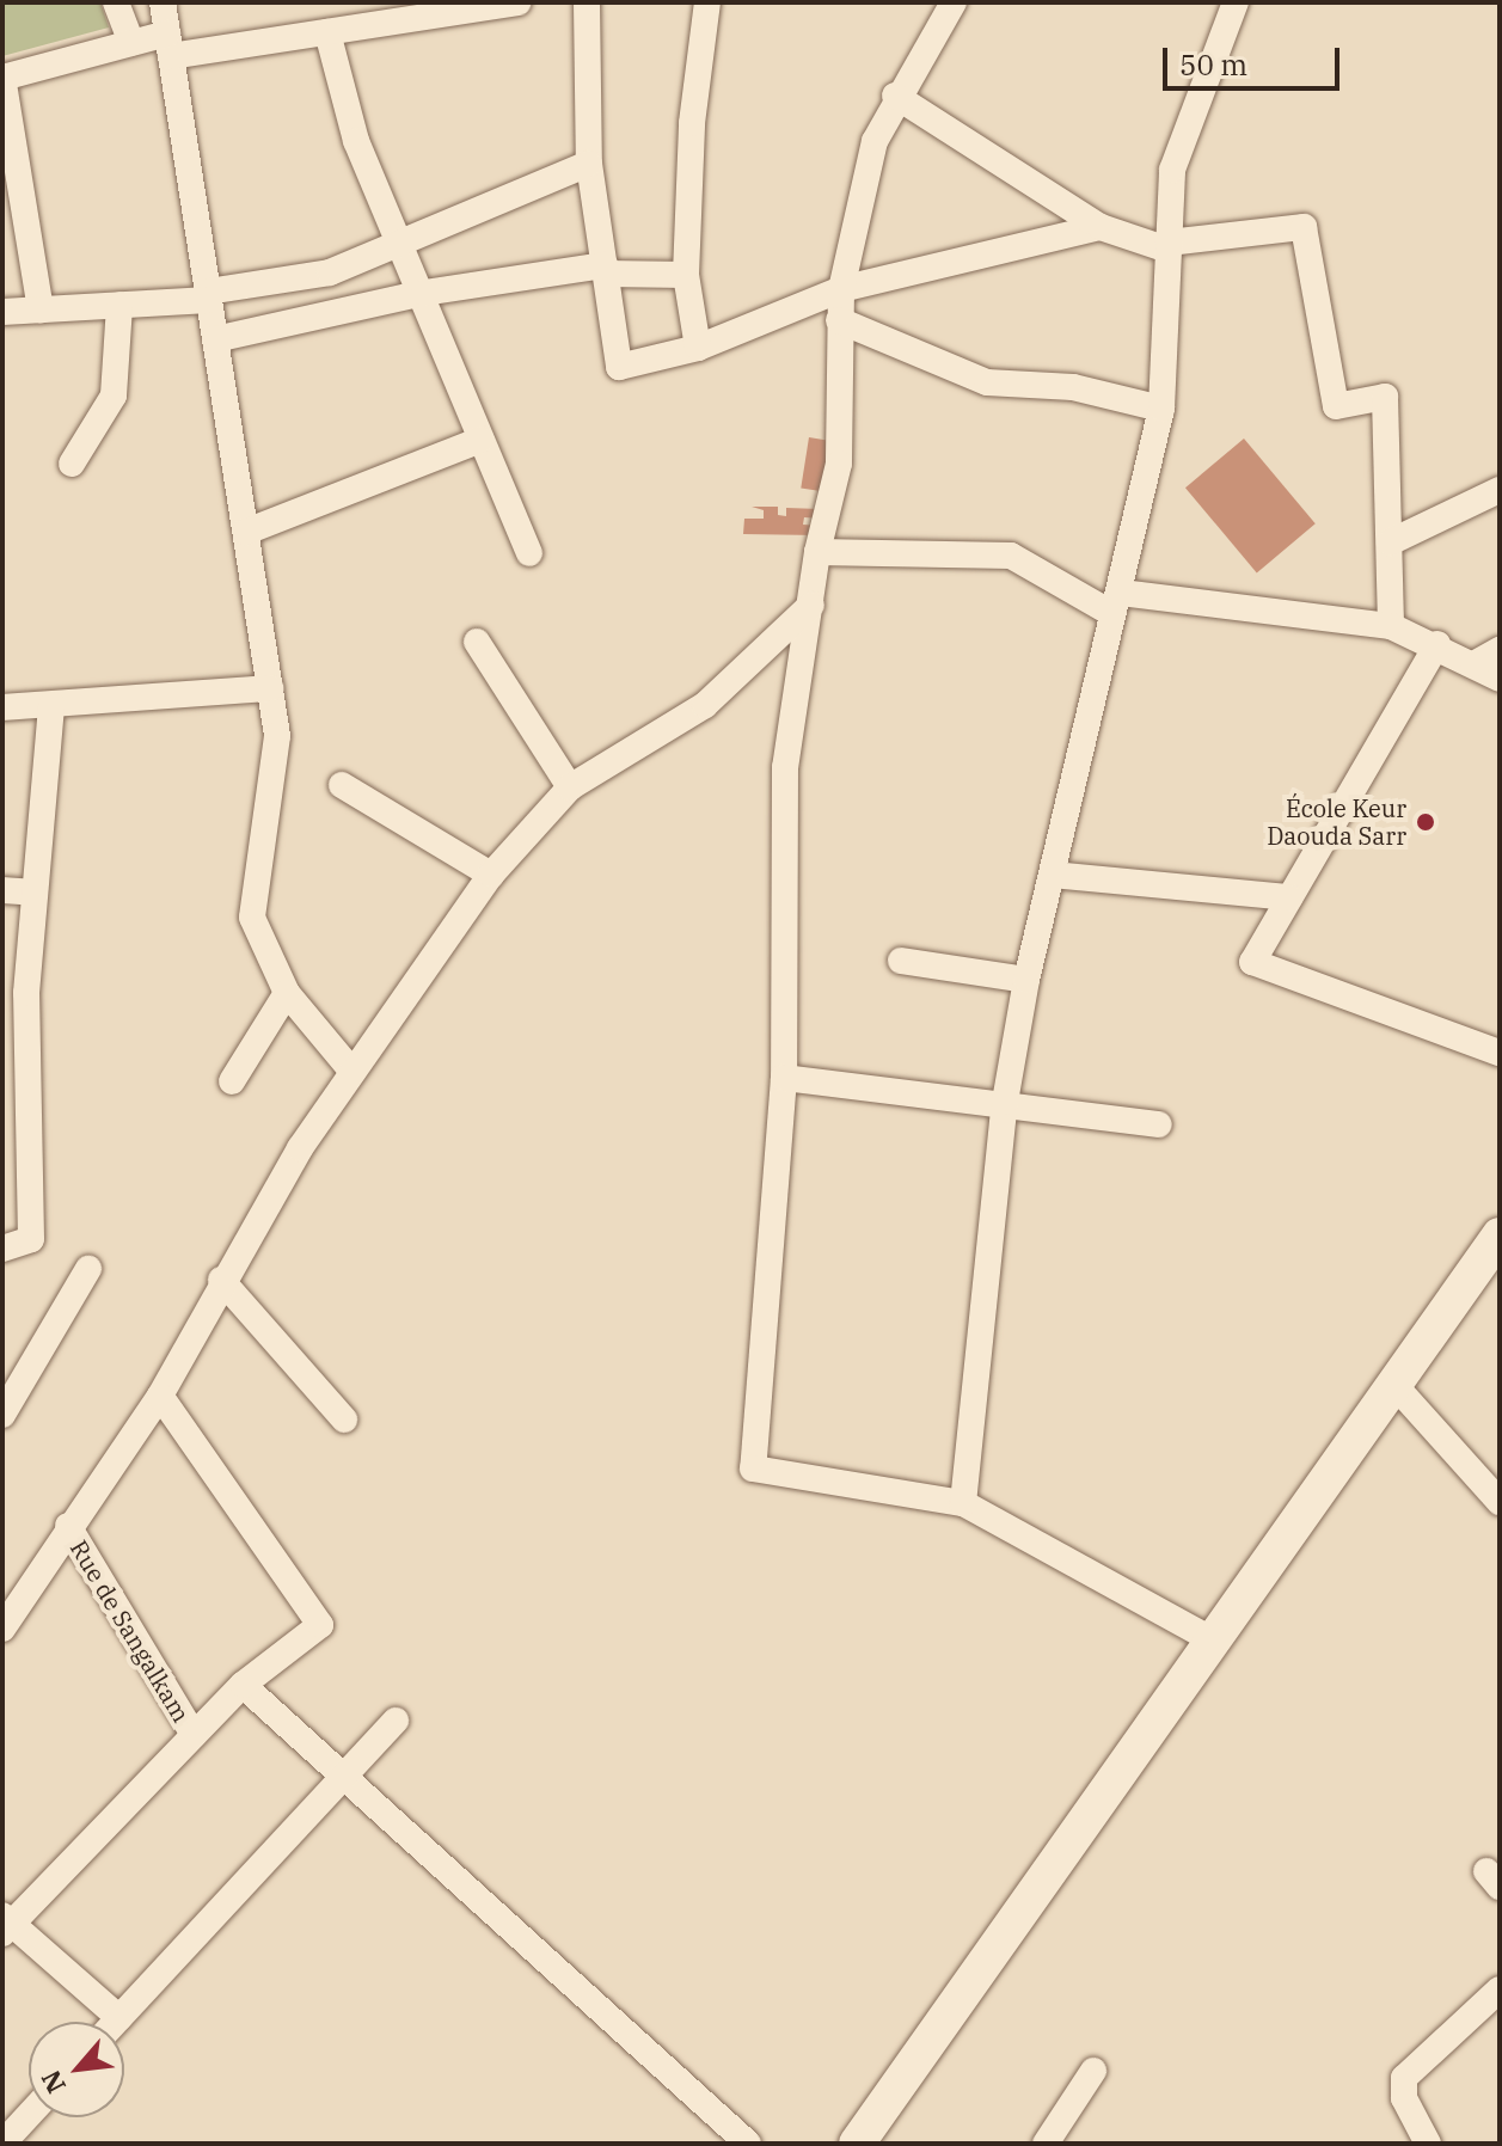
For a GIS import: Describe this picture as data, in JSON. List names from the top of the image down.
{
  "streets": {
    "street": ["Rue de Sangalkam"]
  },
  "places": ["École Keur Daouda Sarr"],
  "scale_bar": "50 m",
  "north": "bottom left"
}
